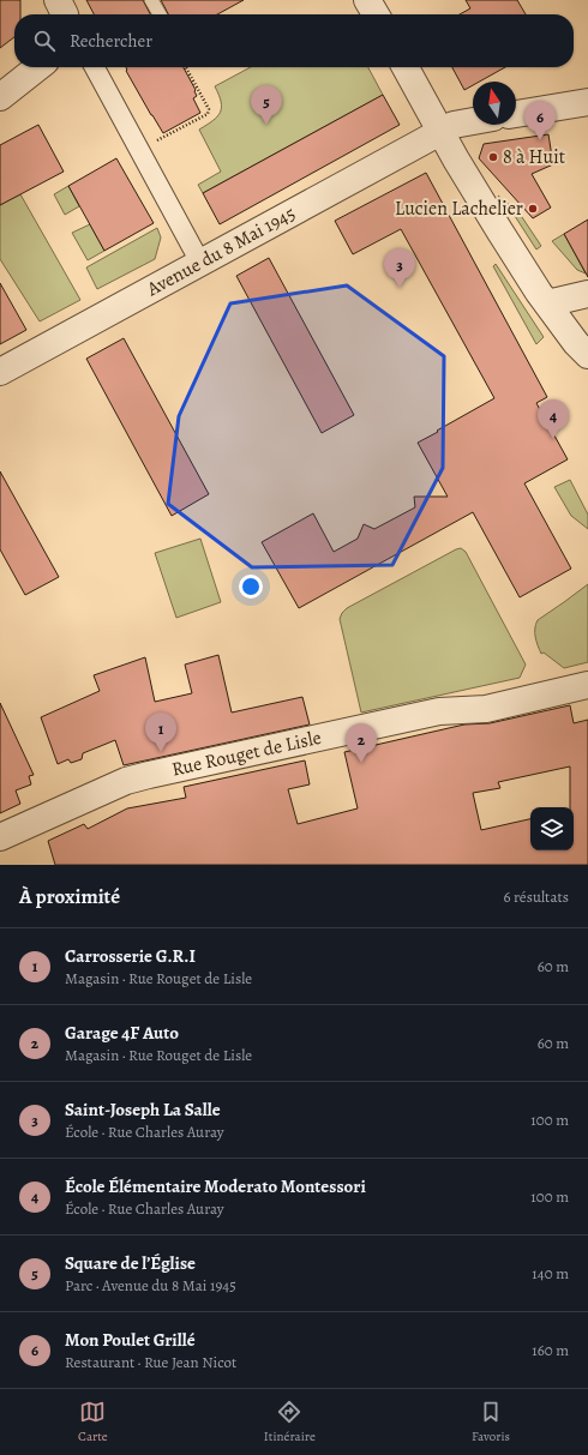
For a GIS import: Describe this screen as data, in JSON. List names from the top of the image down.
{
  "streets": {
    "street": ["Avenue du 8 Mai 1945", "Rue Rouget de Lisle"]
  },
  "places": ["8 à Huit", "Lucien Lachelier"],
  "north": "top",
  "page": {
    "search": "Rechercher",
    "pins": [
      "5",
      "6",
      "3",
      "4",
      "1",
      "2"
    ],
    "heading": ["À proximité", "6 résultats"],
    "list": [
      {
        "mark": "1",
        "name": "Carrosserie G.R.I",
        "note": "Magasin · Rue Rouget de Lisle",
        "value": "60 m"
      },
      {
        "mark": "2",
        "name": "Garage 4F Auto",
        "note": "Magasin · Rue Rouget de Lisle",
        "value": "60 m"
      },
      {
        "mark": "3",
        "name": "Saint-Joseph La Salle",
        "note": "École · Rue Charles Auray",
        "value": "100 m"
      },
      {
        "mark": "4",
        "name": "École Élémentaire Moderato Montessori",
        "note": "École · Rue Charles Auray",
        "value": "100 m"
      },
      {
        "mark": "5",
        "name": "Square de l’Église",
        "note": "Parc · Avenue du 8 Mai 1945",
        "value": "140 m"
      },
      {
        "mark": "6",
        "name": "Mon Poulet Grillé",
        "note": "Restaurant · Rue Jean Nicot",
        "value": "160 m"
      }
    ],
    "nav": ["Carte", "Itinéraire", "Favoris"]
  }
}
